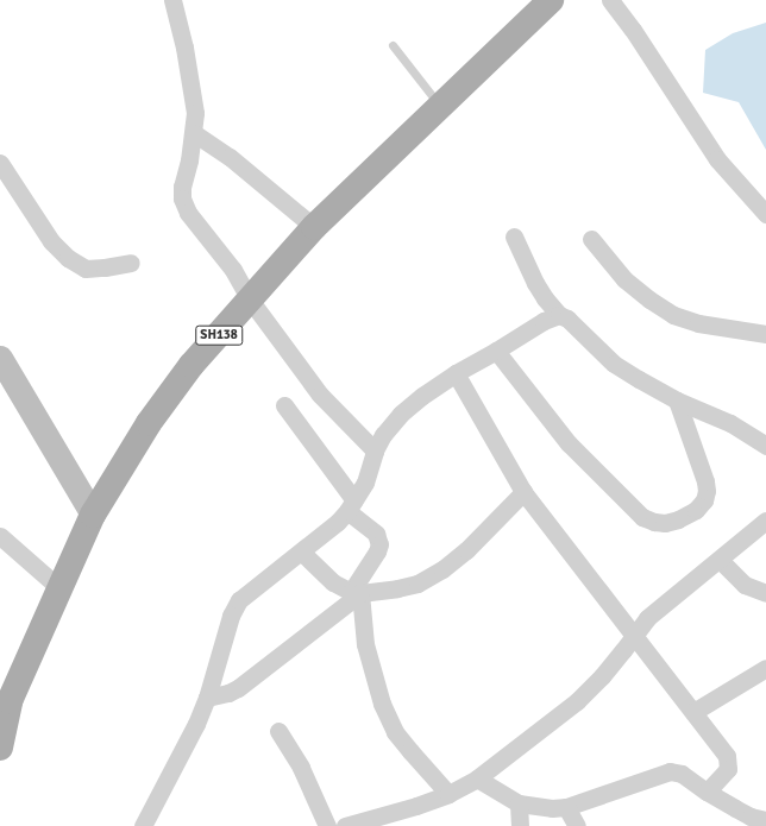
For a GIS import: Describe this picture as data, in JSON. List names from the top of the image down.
{
  "streets": {
    "main road": ["SH138"]
  }
}
